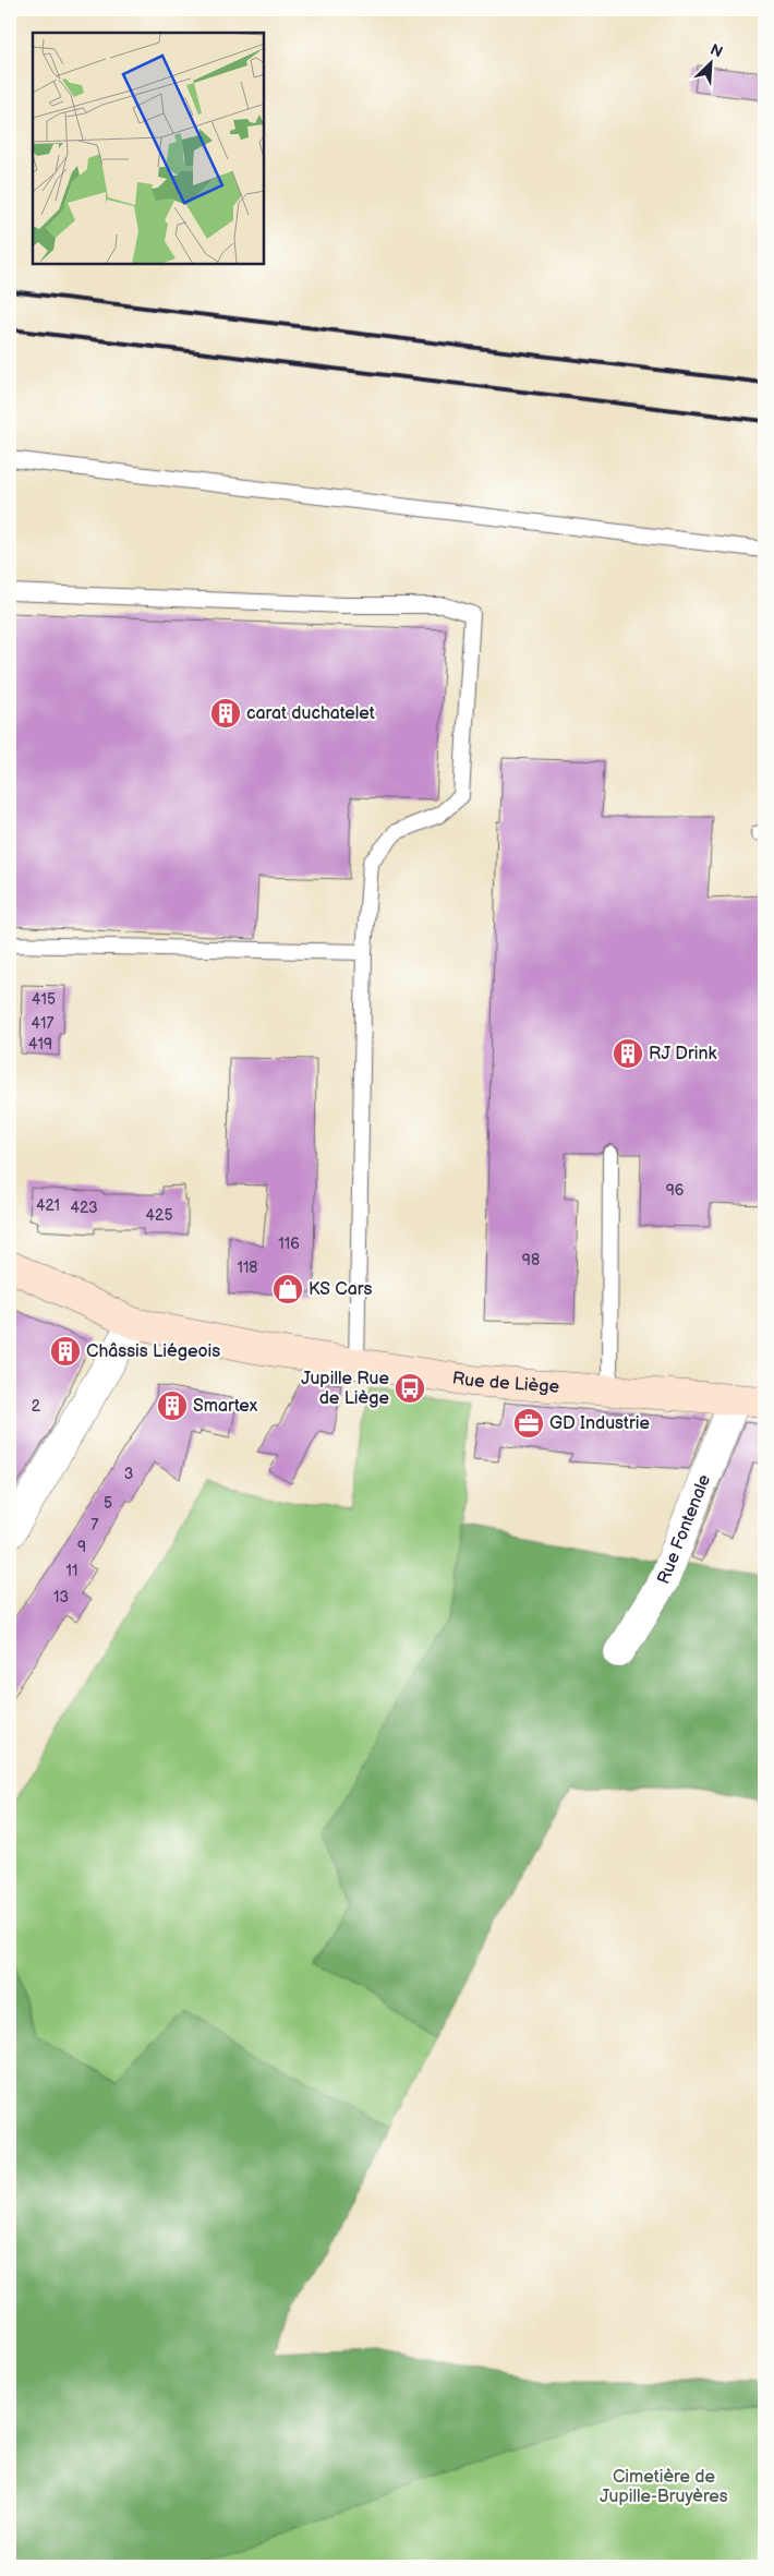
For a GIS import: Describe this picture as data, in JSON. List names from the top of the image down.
{
  "streets": {
    "main road": ["Rue de Liège"],
    "street": ["Rue Fontenale"]
  },
  "crossings": [
    ["Rue de Liège", "Rue Fontenale"]
  ],
  "parks": ["Cimetière de Jupille-Bruyères"],
  "places": {
    "building": [
      "carat duchatelet",
      "RJ Drink",
      "Châssis Liégeois",
      "Smartex"
    ],
    "shop": ["KS Cars"],
    "bus stop": ["Jupille Rue de Liège"],
    "office": ["GD Industrie"]
  },
  "house_numbers": [
    "415",
    "417",
    "419",
    "96",
    "421",
    "423",
    "425",
    "116",
    "98",
    "118",
    "2",
    "3",
    "5",
    "7",
    "9",
    "11",
    "13"
  ],
  "north": "top right"
}
